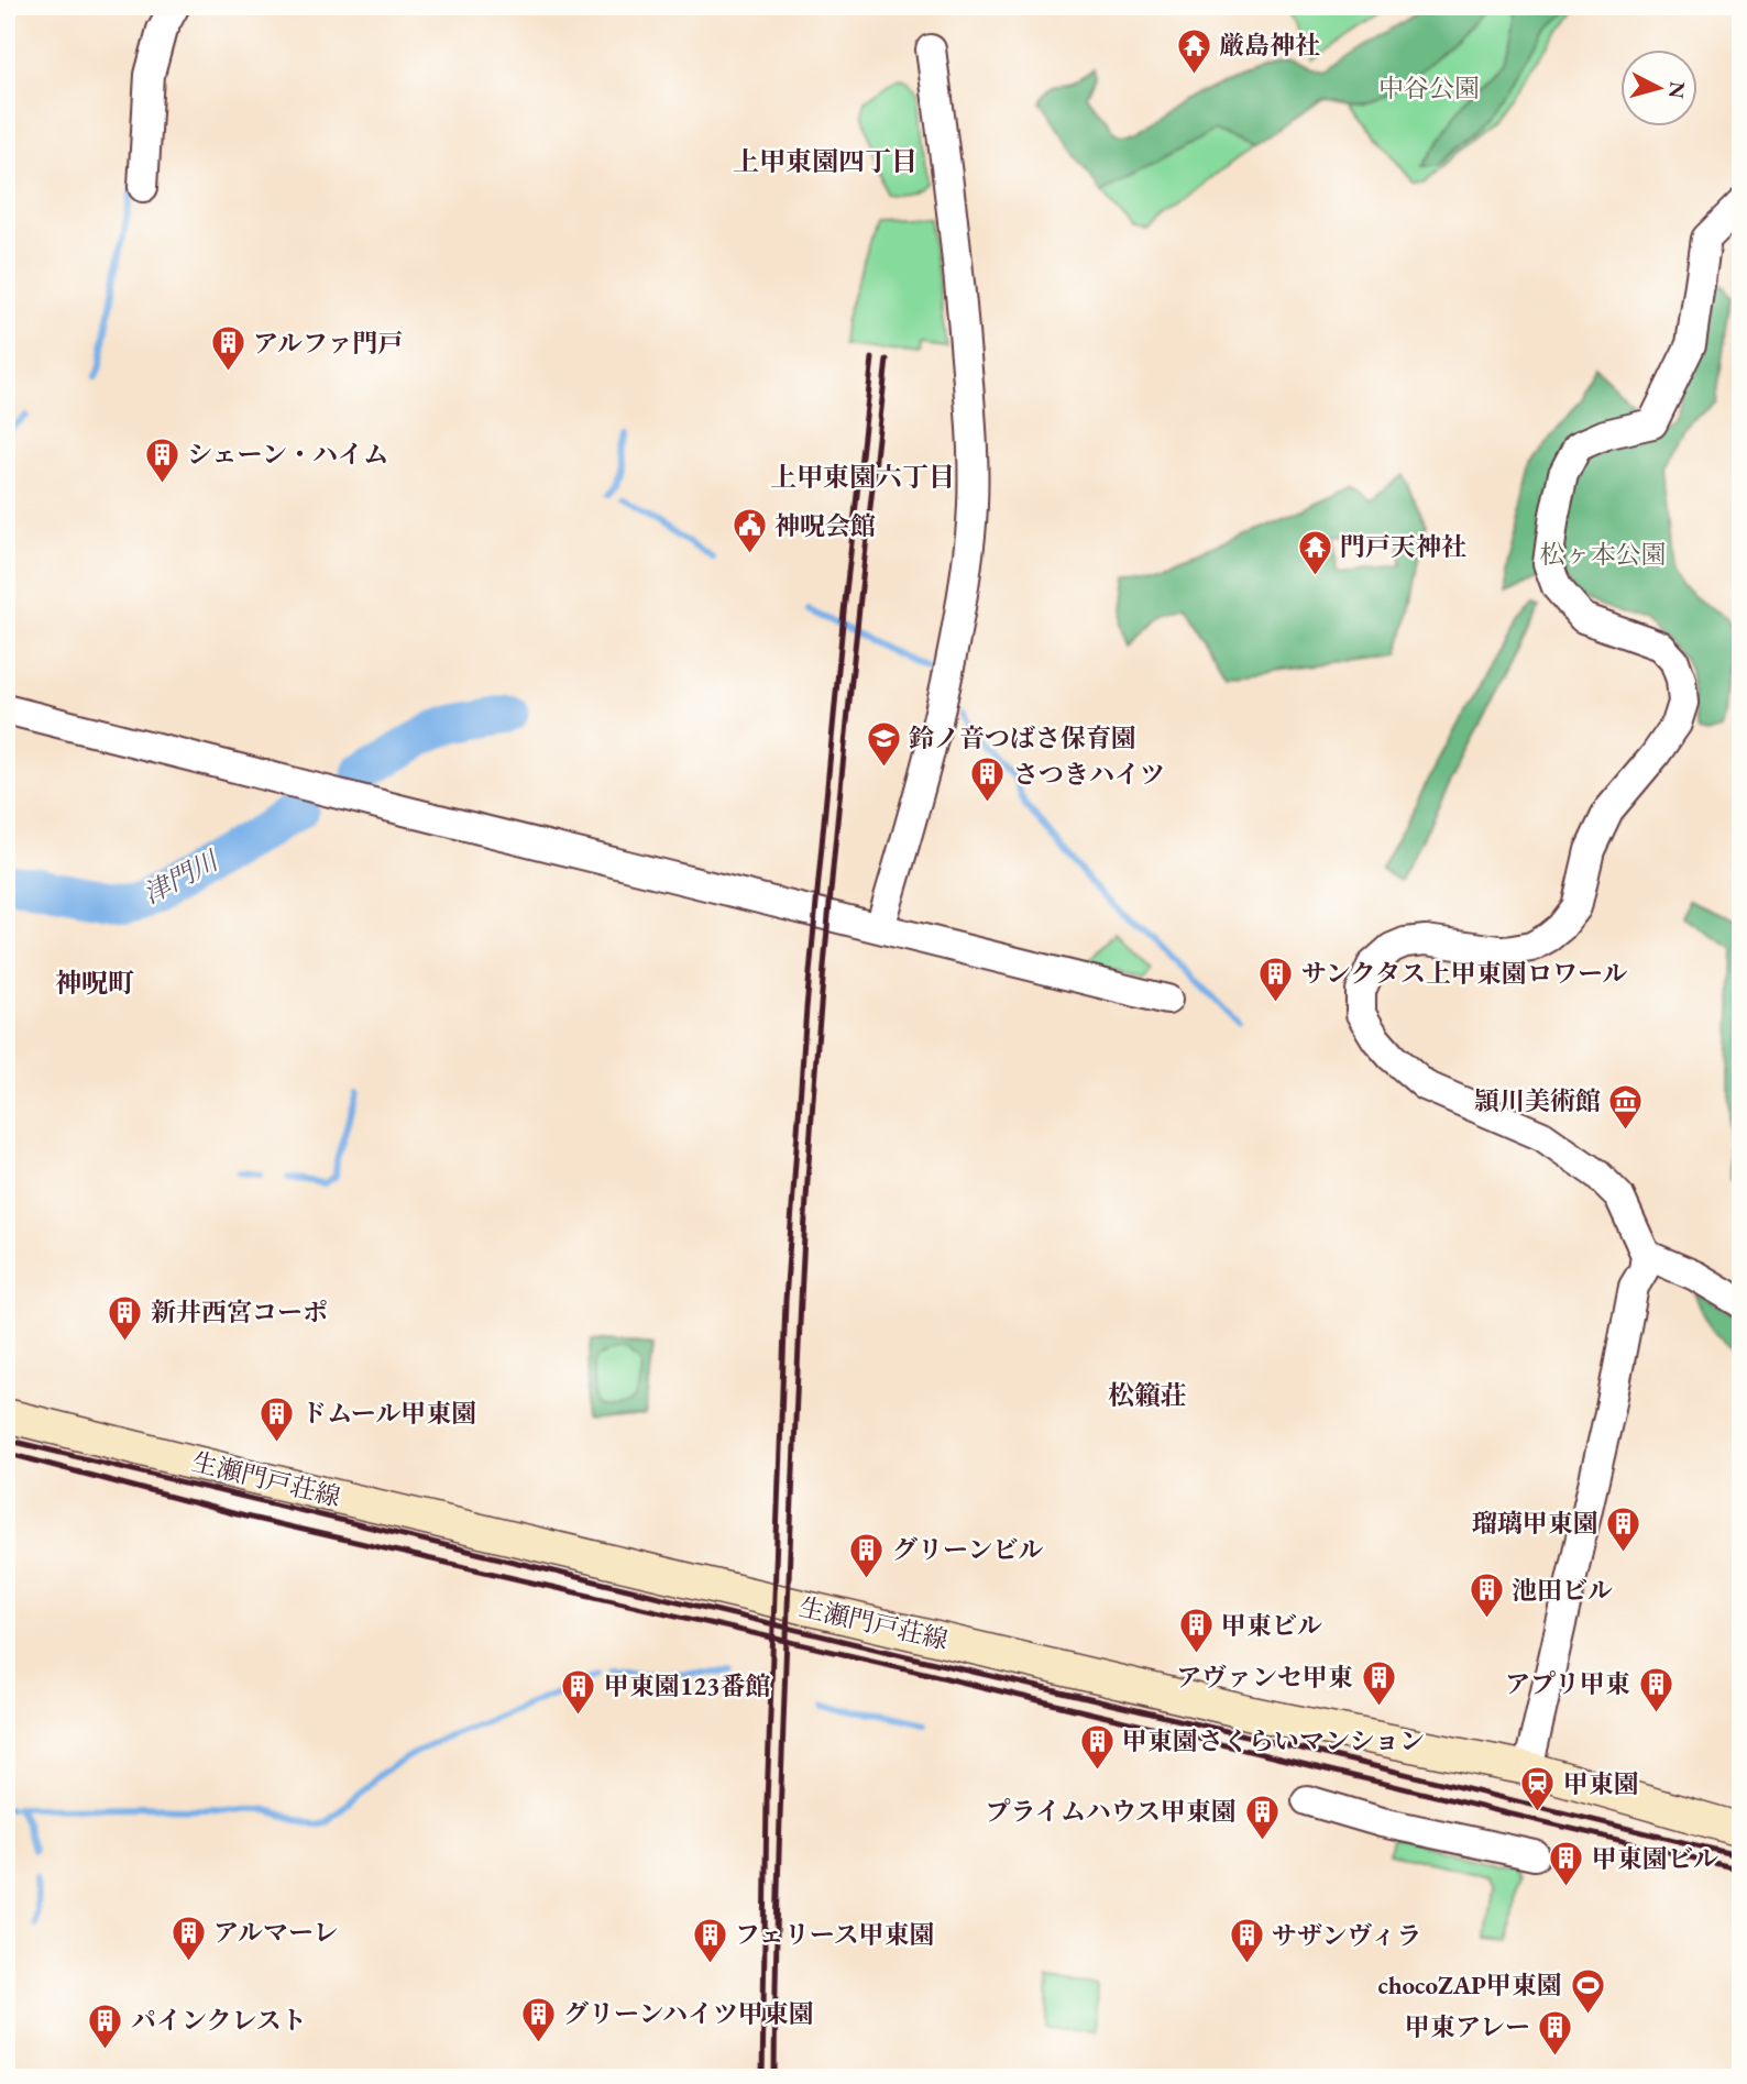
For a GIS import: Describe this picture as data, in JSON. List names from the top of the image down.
{
  "streets": {
    "main road": ["生瀬門戸荘線"]
  },
  "districts": [
    "上甲東園四丁目",
    "上甲東園六丁目",
    "神呪町",
    "松籟荘"
  ],
  "water": ["津門川"],
  "parks": ["中谷公園", "松ヶ本公園"],
  "places": {
    "temple": ["厳島神社", "門戸天神社"],
    "building": [
      "アルファ門戸",
      "シェーン・ハイム",
      "さつきハイツ",
      "サンクタス上甲東園ロワール",
      "新井西宮コーポ",
      "ドムール甲東園",
      "瑠璃甲東園",
      "グリーンビル",
      "池田ビル",
      "甲東ビル",
      "アヴァンセ甲東",
      "アプリ甲東",
      "甲東園123番館",
      "甲東園さくらいマンション",
      "プライムハウス甲東園",
      "甲東園ビル",
      "アルマーレ",
      "フェリース甲東園",
      "サザンヴィラ",
      "グリーンハイツ甲東園",
      "パインクレスト",
      "甲東アレー"
    ],
    "public building": ["神呪会館"],
    "school or university": ["鈴ノ音つばさ保育園"],
    "museum": ["頴川美術館"],
    "station": ["甲東園"],
    "sports": ["chocoZAP甲東園"]
  },
  "north": "right"
}
